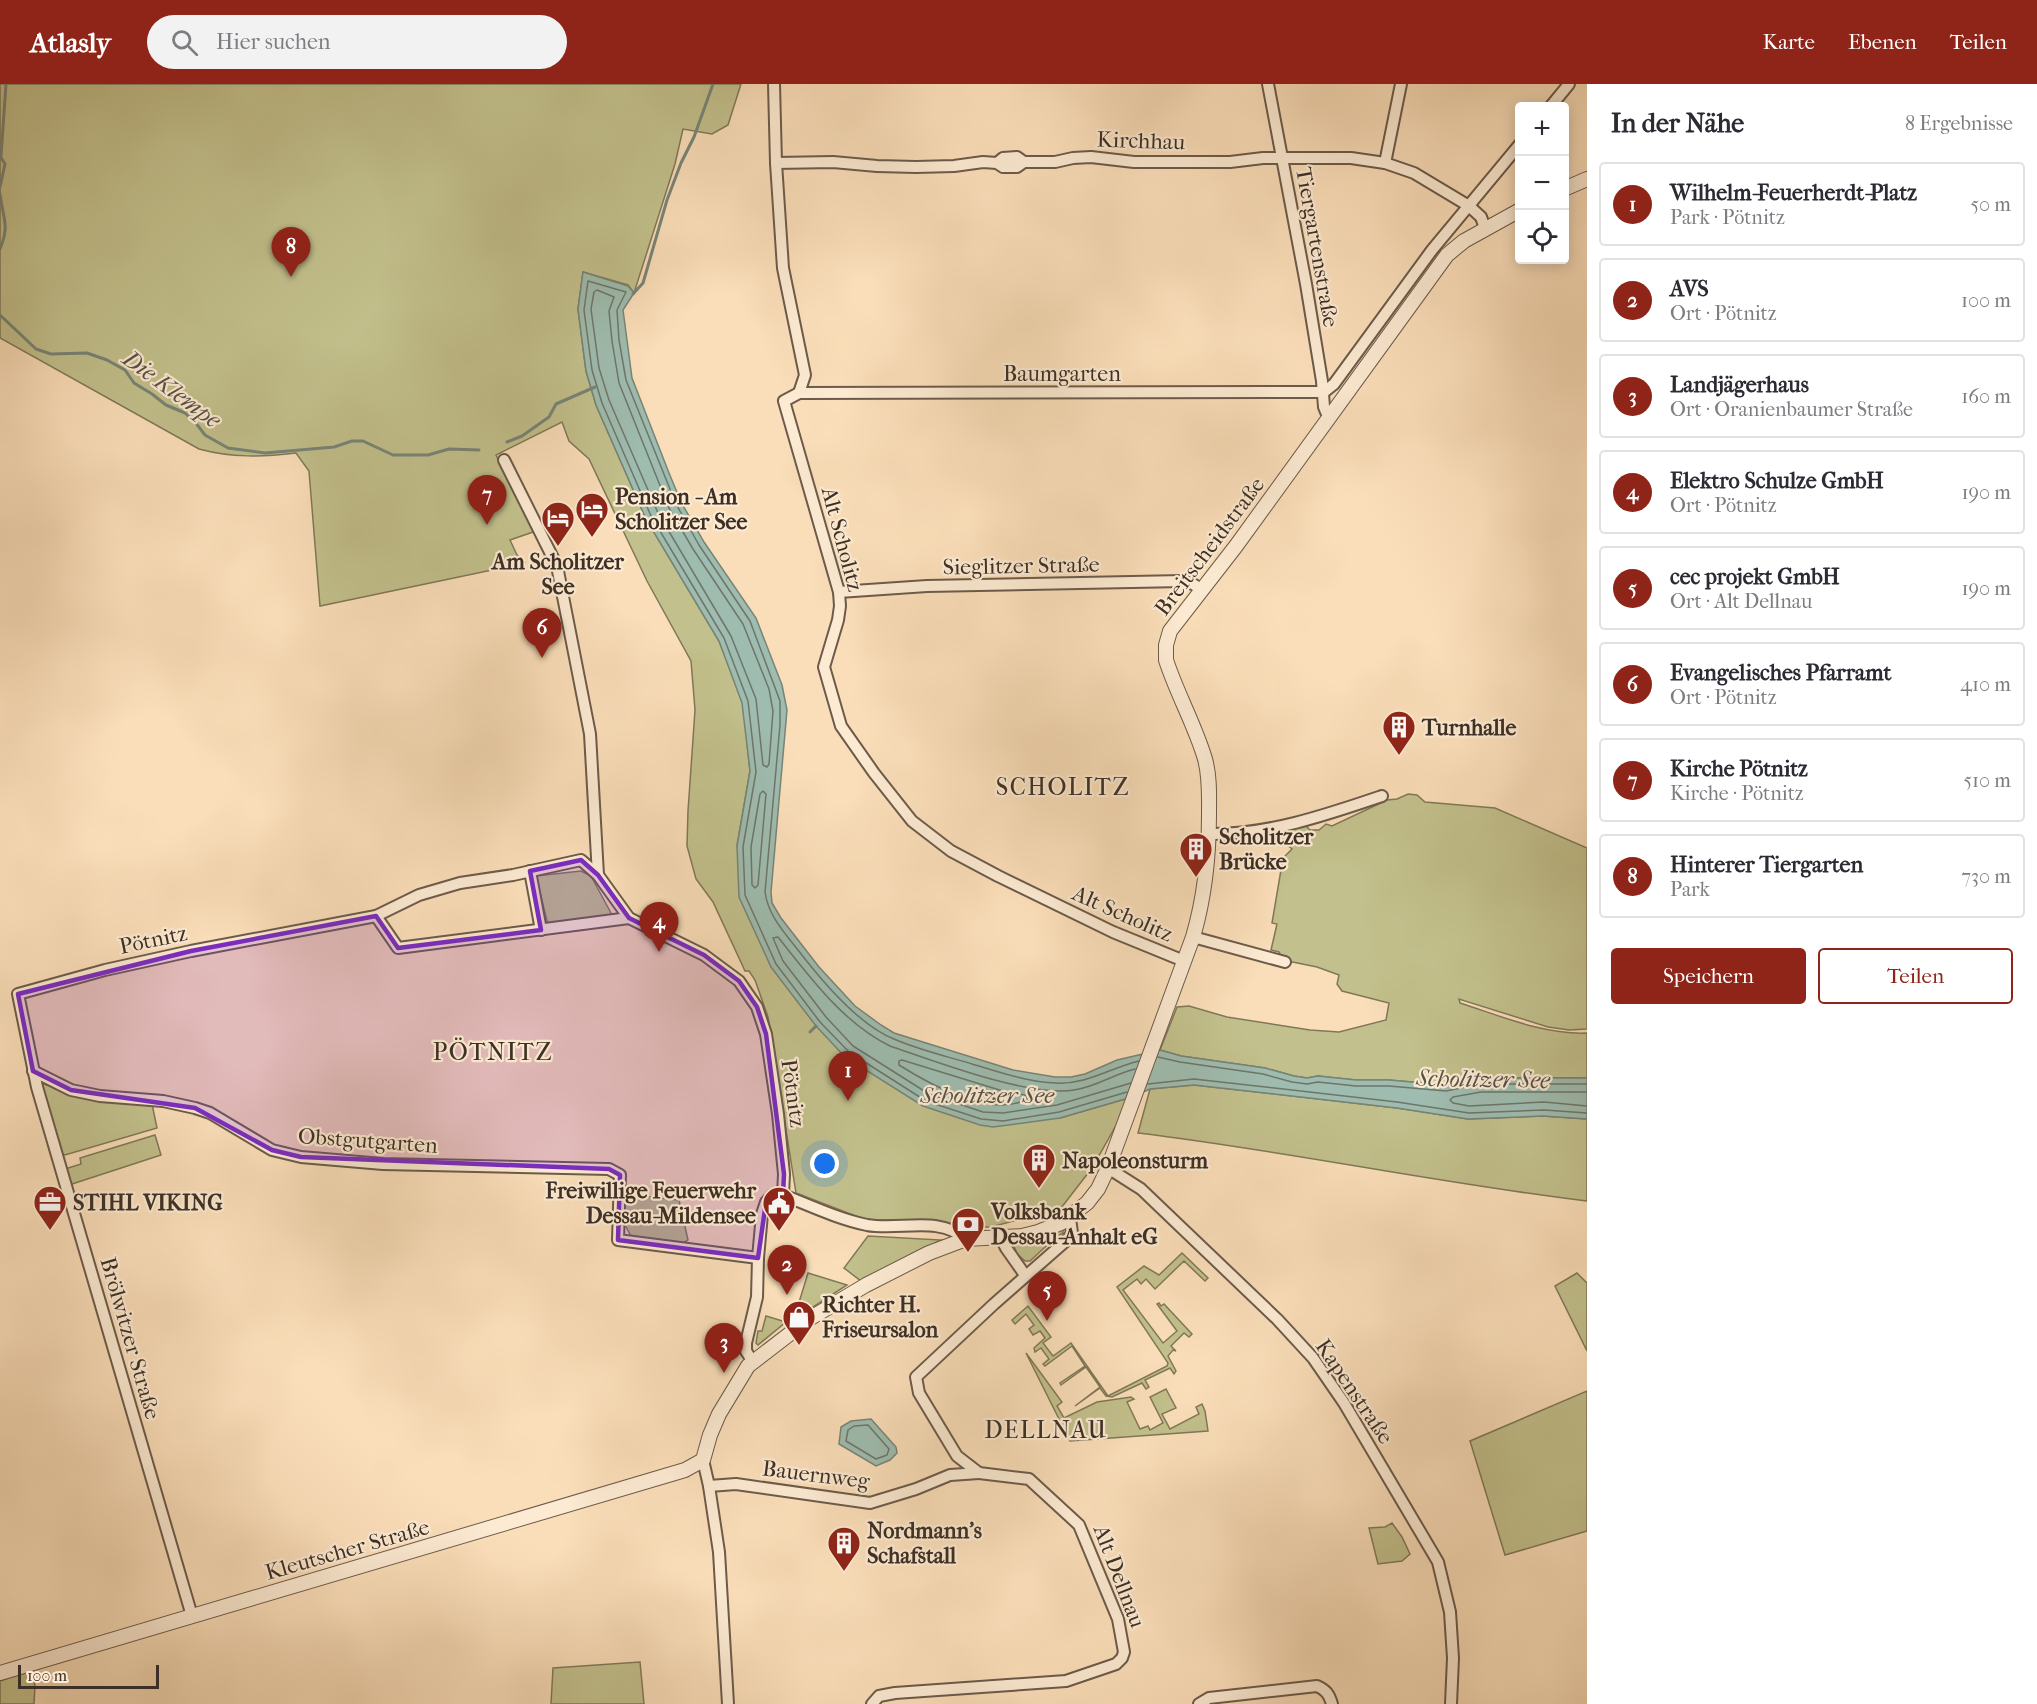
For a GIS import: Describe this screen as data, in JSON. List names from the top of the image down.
{
  "streets": {
    "street": [
      "Kirchhau",
      "Tiergartenstraße",
      "Baumgarten",
      "Alt Scholitz",
      "Breitscheidstraße",
      "Sieglitzer Straße",
      "Pötnitz",
      "Obstgutgarten",
      "Brölwitzer Straße",
      "Kapenstraße",
      "Bauernweg",
      "Kleutscher Straße",
      "Alt Dellnau"
    ]
  },
  "crossings": [
    ["Kirchhau", "Tiergartenstraße"],
    ["Kirchhau", "Alt Scholitz"],
    ["Kirchhau", "Breitscheidstraße"],
    ["Tiergartenstraße", "Baumgarten"],
    ["Tiergartenstraße", "Breitscheidstraße"],
    ["Baumgarten", "Alt Scholitz"],
    ["Alt Scholitz", "Breitscheidstraße"],
    ["Alt Scholitz", "Sieglitzer Straße"],
    ["Breitscheidstraße", "Sieglitzer Straße"],
    ["Breitscheidstraße", "Kapenstraße"],
    ["Pötnitz", "Obstgutgarten"],
    ["Pötnitz", "Brölwitzer Straße"],
    ["Obstgutgarten", "Brölwitzer Straße"],
    ["Brölwitzer Straße", "Kleutscher Straße"],
    ["Bauernweg", "Alt Dellnau"]
  ],
  "districts": ["SCHOLITZ", "PÖTNITZ", "DELLNAU"],
  "water": ["Die Klempe", "Scholitzer See"],
  "places": {
    "hotel": ["Pension - Am Scholitzer See", "Am Scholitzer See"],
    "building": [
      "Turnhalle",
      "Scholitzer Brücke",
      "Napoleonsturm",
      "Nordmann's Schafstall"
    ],
    "office": ["STIHL VIKING"],
    "public building": ["Freiwillige Feuerwehr Dessau-Mildensee"],
    "bank": ["Volksbank Dessau-Anhalt eG"],
    "shop": ["Richter H. Friseursalon"]
  },
  "scale_bar": "100 m",
  "page": {
    "header": "Atlasly",
    "search": "Hier suchen",
    "nav": ["Karte", "Ebenen", "Teilen"],
    "heading": ["In der Nähe", "8 Ergebnisse"],
    "map_buttons": ["+", "−"],
    "list": [
      {
        "mark": "1",
        "name": "Wilhelm-Feuerherdt-Platz",
        "note": "Park · Pötnitz",
        "value": "50 m"
      },
      {
        "mark": "2",
        "name": "AVS",
        "note": "Ort · Pötnitz",
        "value": "100 m"
      },
      {
        "mark": "3",
        "name": "Landjägerhaus",
        "note": "Ort · Oranienbaumer Straße",
        "value": "160 m"
      },
      {
        "mark": "4",
        "name": "Elektro Schulze GmbH",
        "note": "Ort · Pötnitz",
        "value": "190 m"
      },
      {
        "mark": "5",
        "name": "cec projekt GmbH",
        "note": "Ort · Alt Dellnau",
        "value": "190 m"
      },
      {
        "mark": "6",
        "name": "Evangelisches Pfarramt",
        "note": "Ort · Pötnitz",
        "value": "410 m"
      },
      {
        "mark": "7",
        "name": "Kirche Pötnitz",
        "note": "Kirche · Pötnitz",
        "value": "510 m"
      },
      {
        "mark": "8",
        "name": "Hinterer Tiergarten",
        "note": "Park",
        "value": "730 m"
      }
    ],
    "pins": [
      "8",
      "7",
      "6",
      "4",
      "1",
      "2",
      "5",
      "3"
    ],
    "buttons": ["Speichern", "Teilen"],
    "scale": "100 m"
  }
}
